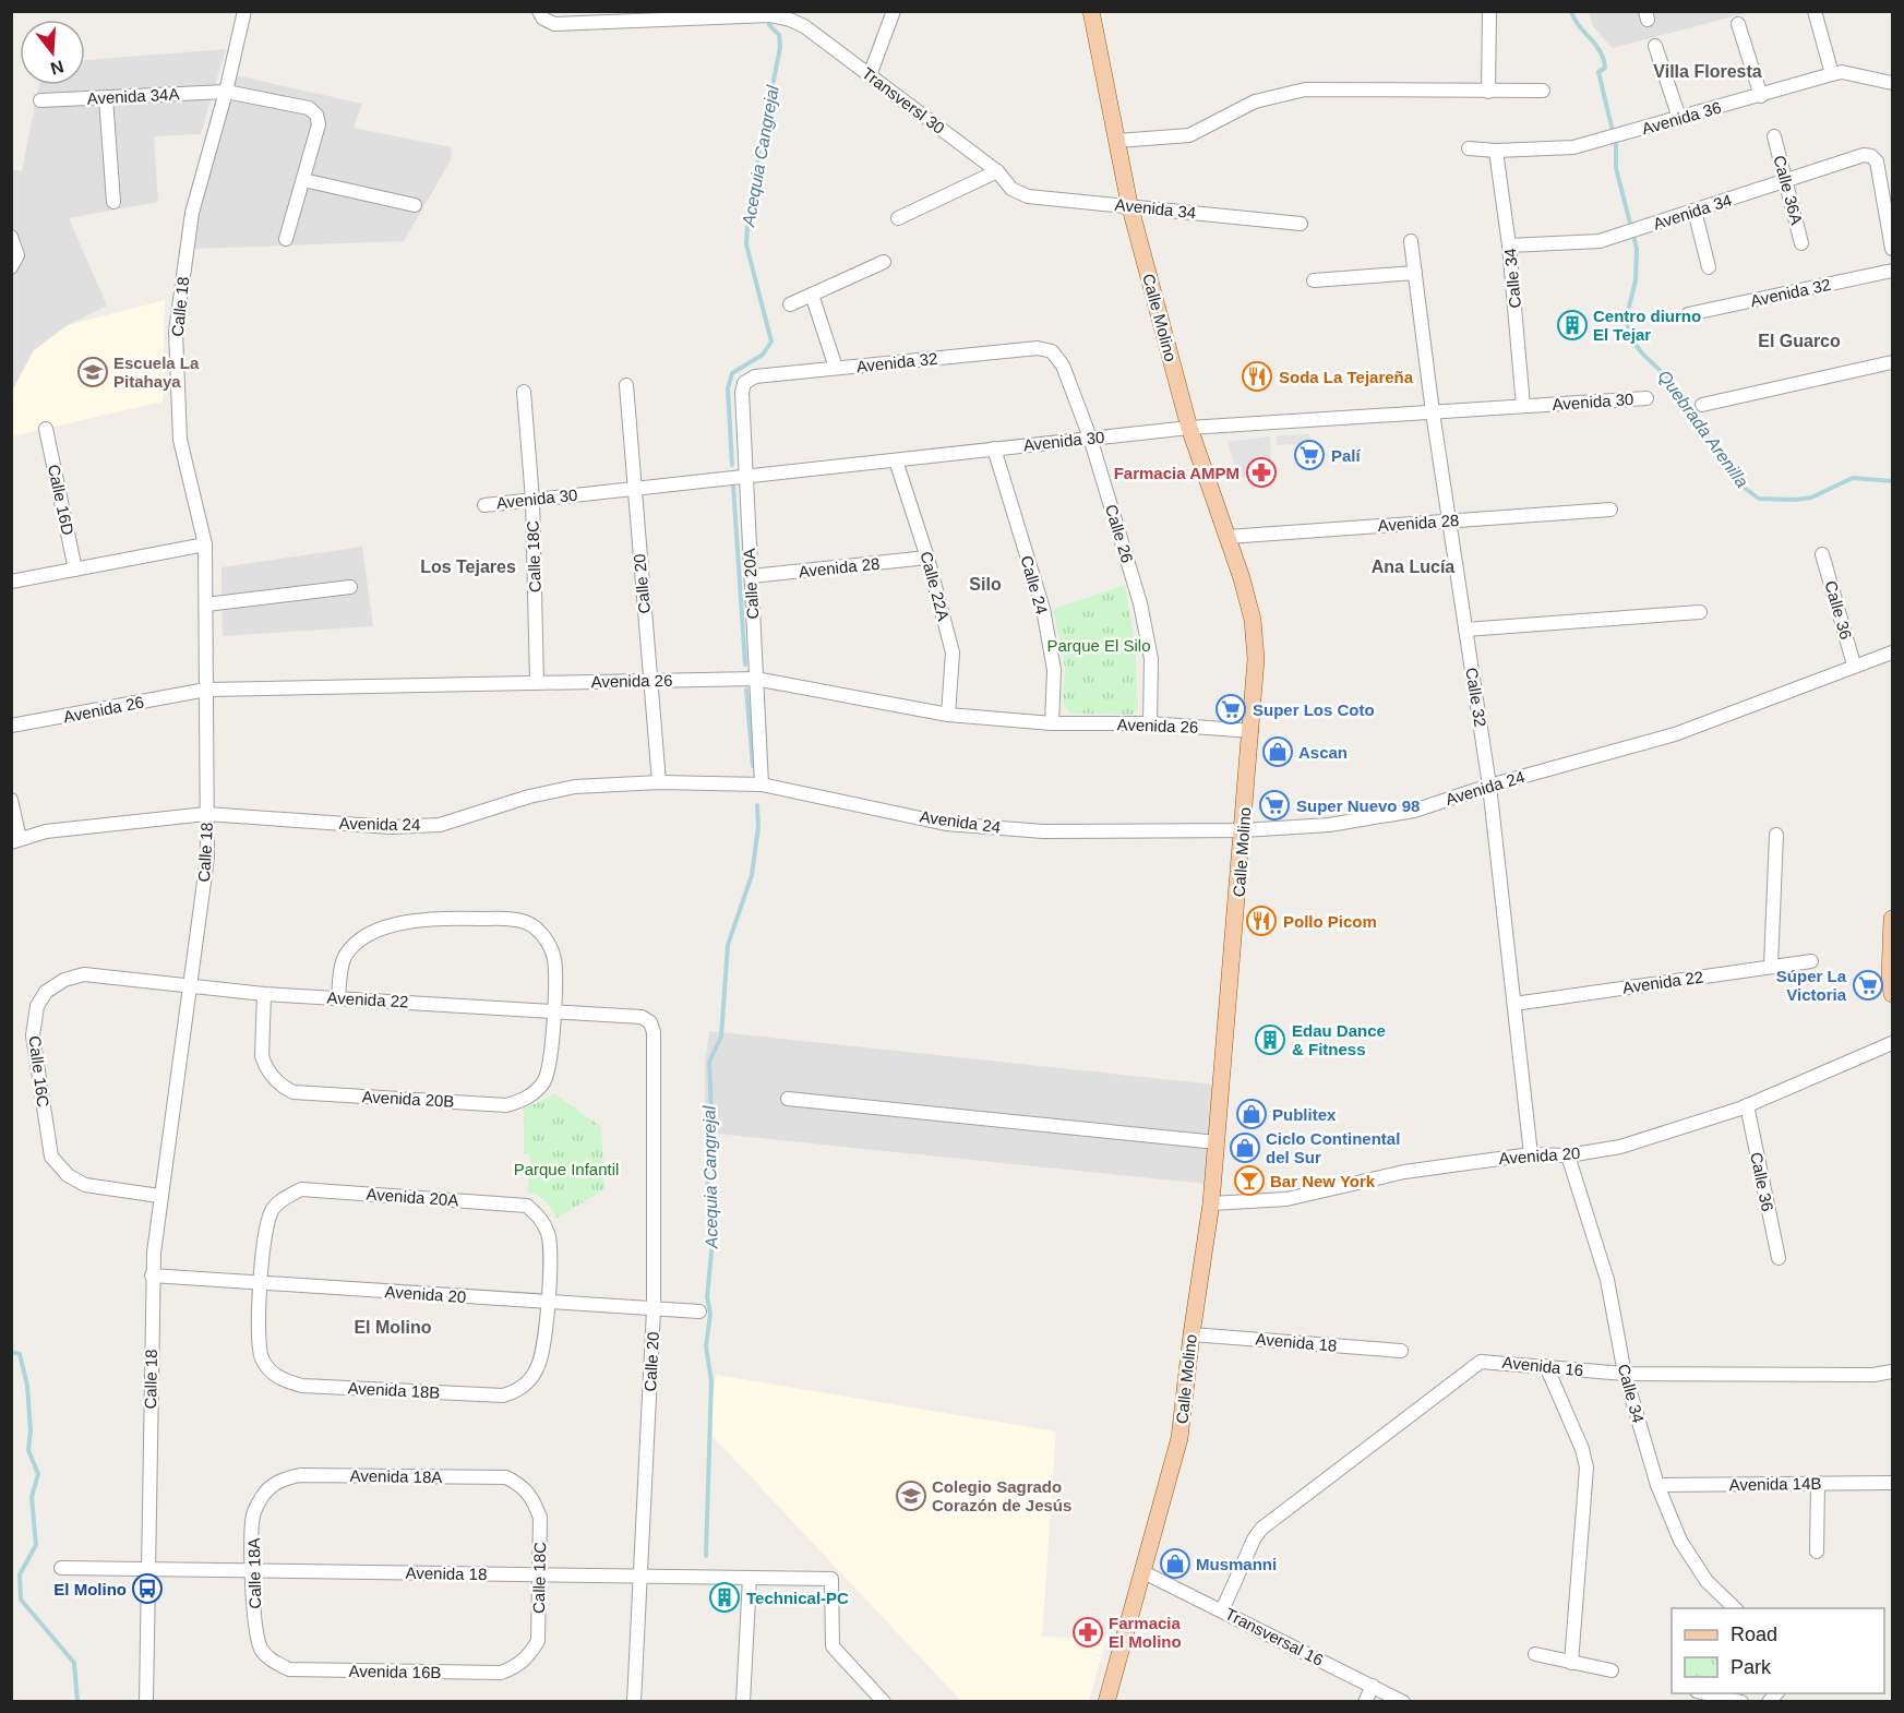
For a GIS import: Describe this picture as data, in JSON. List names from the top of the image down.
{
  "streets": {
    "main road": ["Calle Molino"],
    "street": [
      "Avenida 34A",
      "Transversl 30",
      "Avenida 36",
      "Calle 36A",
      "Avenida 34",
      "Calle 34",
      "Avenida 32",
      "Calle 18",
      "Avenida 30",
      "Calle 16D",
      "Avenida 28",
      "Calle 26",
      "Calle 18C",
      "Calle 20",
      "Calle 20A",
      "Calle 24",
      "Calle 22A",
      "Calle 36",
      "Avenida 26",
      "Calle 32",
      "Avenida 24",
      "Avenida 22",
      "Calle 16C",
      "Avenida 20B",
      "Avenida 20",
      "Avenida 20A",
      "Avenida 18",
      "Avenida 16",
      "Avenida 18B",
      "Avenida 18A",
      "Avenida 14B",
      "Calle 18A",
      "Transversal 16",
      "Avenida 16B"
    ]
  },
  "crossings": [
    ["Avenida 34A", "Calle 18"],
    ["Transversl 30", "Avenida 34"],
    ["Avenida 36", "Calle 34"],
    ["Calle 36A", "Avenida 34"],
    ["Avenida 34", "Calle 34"],
    ["Avenida 34", "Calle Molino"],
    ["Calle 34", "Avenida 30"],
    ["Calle 34", "Avenida 20"],
    ["Calle 34", "Avenida 16"],
    ["Calle 34", "Avenida 14B"],
    ["Avenida 32", "Calle 26"],
    ["Avenida 32", "Calle 20A"],
    ["Calle 18", "Avenida 26"],
    ["Calle 18", "Avenida 24"],
    ["Calle 18", "Avenida 22"],
    ["Calle 18", "Calle 16C"],
    ["Calle 18", "Avenida 20"],
    ["Calle 18", "Avenida 18"],
    ["Calle Molino", "Avenida 30"],
    ["Calle Molino", "Avenida 28"],
    ["Calle Molino", "Avenida 26"],
    ["Calle Molino", "Avenida 24"],
    ["Calle Molino", "Avenida 20"],
    ["Calle Molino", "Avenida 18"],
    ["Calle Molino", "Transversal 16"],
    ["Avenida 30", "Calle 26"],
    ["Avenida 30", "Calle 18C"],
    ["Avenida 30", "Calle 20"],
    ["Avenida 30", "Calle 20A"],
    ["Avenida 30", "Calle 24"],
    ["Avenida 30", "Calle 22A"],
    ["Avenida 30", "Calle 32"],
    ["Avenida 28", "Calle 20A"],
    ["Avenida 28", "Calle 22A"],
    ["Avenida 28", "Calle 32"],
    ["Calle 26", "Avenida 26"],
    ["Calle 18C", "Avenida 26"],
    ["Calle 18C", "Avenida 18"],
    ["Calle 18C", "Avenida 18A"],
    ["Calle 18C", "Avenida 16B"],
    ["Calle 20", "Avenida 26"],
    ["Calle 20", "Avenida 24"],
    ["Calle 20", "Avenida 22"],
    ["Calle 20", "Avenida 20"],
    ["Calle 20", "Avenida 18"],
    ["Calle 20A", "Avenida 26"],
    ["Calle 20A", "Avenida 24"],
    ["Calle 24", "Avenida 26"],
    ["Calle 22A", "Avenida 26"],
    ["Calle 36", "Avenida 24"],
    ["Calle 36", "Avenida 20"],
    ["Calle 32", "Avenida 24"],
    ["Calle 32", "Avenida 22"],
    ["Calle 32", "Avenida 20"],
    ["Avenida 22", "Calle 16C"],
    ["Avenida 22", "Avenida 20B"],
    ["Avenida 20", "Avenida 20A"],
    ["Avenida 20", "Avenida 18B"],
    ["Avenida 20A", "Avenida 18B"],
    ["Avenida 18", "Calle 18A"],
    ["Avenida 16", "Transversal 16"],
    ["Avenida 18A", "Calle 18A"],
    ["Calle 18A", "Avenida 16B"]
  ],
  "districts": [
    "Villa Floresta",
    "El Guarco",
    "Los Tejares",
    "Ana Lucía",
    "Silo",
    "El Molino"
  ],
  "water": ["Acequia Cangrejal", "Quebrada Arenilla"],
  "parks": ["Parque El Silo", "Parque Infantil"],
  "places": {
    "building": ["Centro diurno El Tejar", "Edau Dance & Fitness", "Technical-PC"],
    "school or university": ["Escuela La Pitahaya", "Colegio Sagrado Corazón de Jesús"],
    "restaurant": ["Soda La Tejareña", "Pollo Picom"],
    "supermarket": [
      "Palí",
      "Super Los Coto",
      "Super Nuevo 98",
      "Súper La Victoria"
    ],
    "pharmacy": ["Farmacia AMPM", "Farmacia El Molino"],
    "shop": [
      "Ascan",
      "Publitex",
      "Ciclo Continental del Sur",
      "Musmanni"
    ],
    "bar": ["Bar New York"],
    "bus stop": ["El Molino"]
  },
  "legend": ["Road", "Park"],
  "north": "bottom"
}
